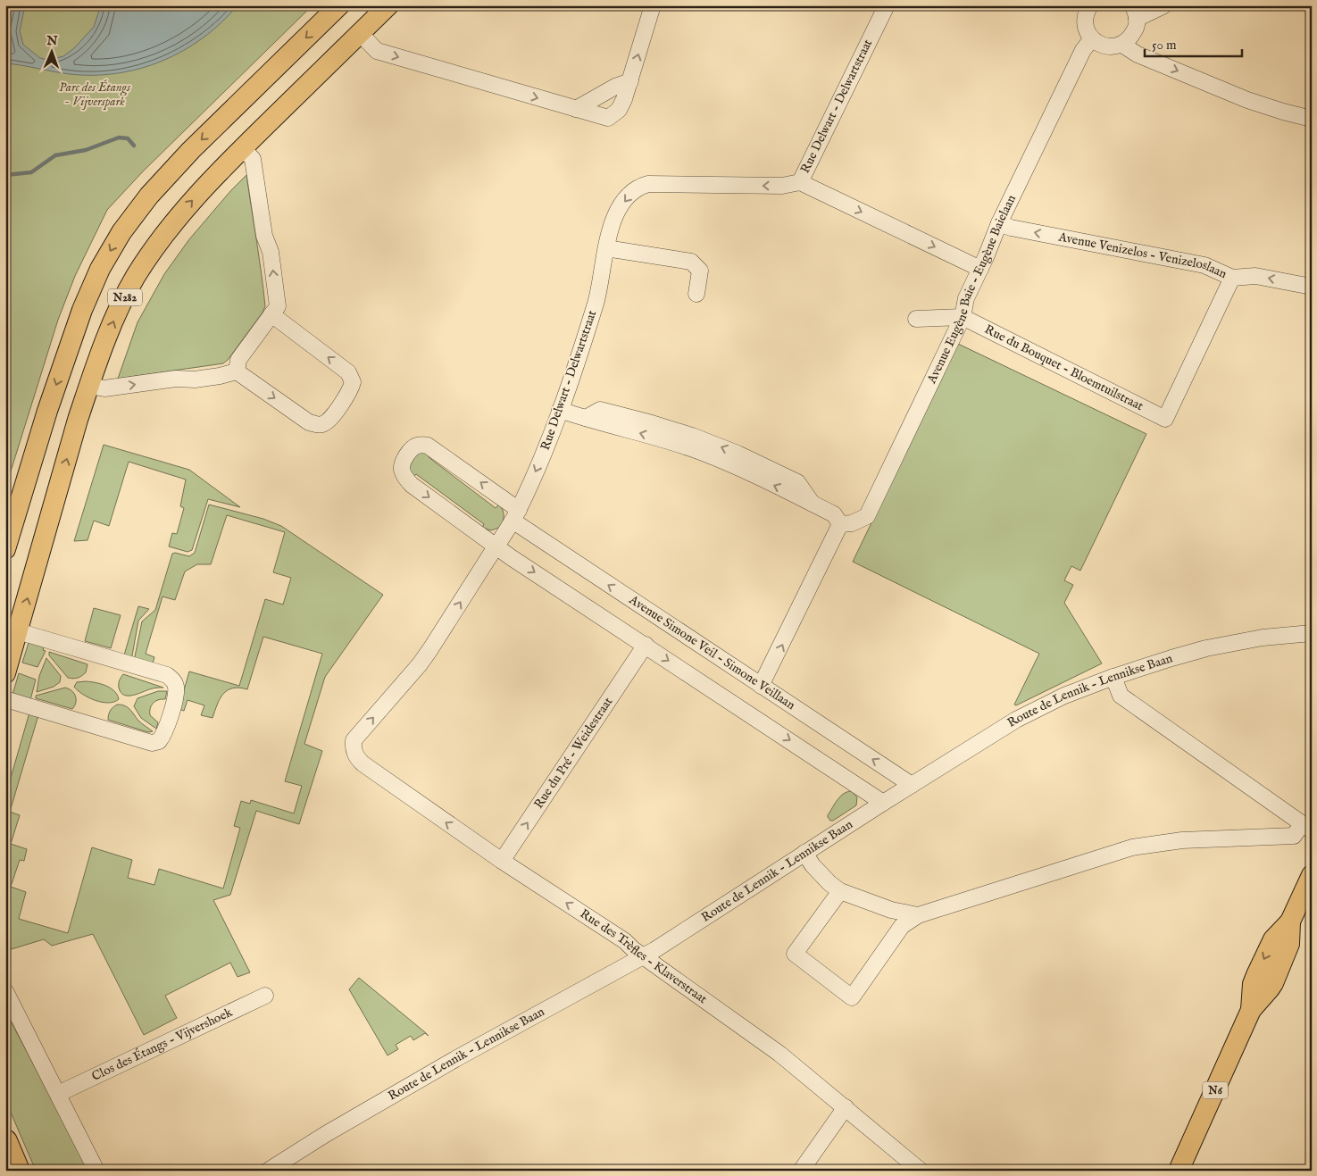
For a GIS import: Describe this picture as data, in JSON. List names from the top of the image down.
{
  "streets": {
    "main road": ["N282", "N6"],
    "street": [
      "Rue Delwart - Delwartstraat",
      "Avenue Venizelos - Venizeloslaan",
      "Avenue Eugène Baie - Eugène Baielaan",
      "Rue du Bouquet - Bloemtuilstraat",
      "Avenue Simone Veil - Simone Veillaan",
      "Route de Lennik - Lennikse Baan",
      "Rue du Pré - Weidestraat",
      "Rue des Trèfles - Klaverstraat",
      "Clos des Étangs - Vijvershoek"
    ]
  },
  "crossings": [
    ["Rue Delwart - Delwartstraat", "Avenue Simone Veil - Simone Veillaan"],
    ["Rue Delwart - Delwartstraat", "Rue des Trèfles - Klaverstraat"],
    ["Avenue Venizelos - Venizeloslaan", "Avenue Eugène Baie - Eugène Baielaan"],
    ["Avenue Venizelos - Venizeloslaan", "Rue du Bouquet - Bloemtuilstraat"],
    ["Avenue Eugène Baie - Eugène Baielaan", "Rue du Bouquet - Bloemtuilstraat"],
    ["Avenue Simone Veil - Simone Veillaan", "Route de Lennik - Lennikse Baan"],
    ["Route de Lennik - Lennikse Baan", "Rue des Trèfles - Klaverstraat"],
    ["Rue du Pré - Weidestraat", "Rue des Trèfles - Klaverstraat"]
  ],
  "one_way": ["Avenue Venizelos - Venizeloslaan", "Rue du Pré - Weidestraat", "Rue des Trèfles - Klaverstraat"],
  "parks": ["Parc des Étangs - Vijverspark"],
  "scale_bar": "50 m",
  "north": "top"
}
